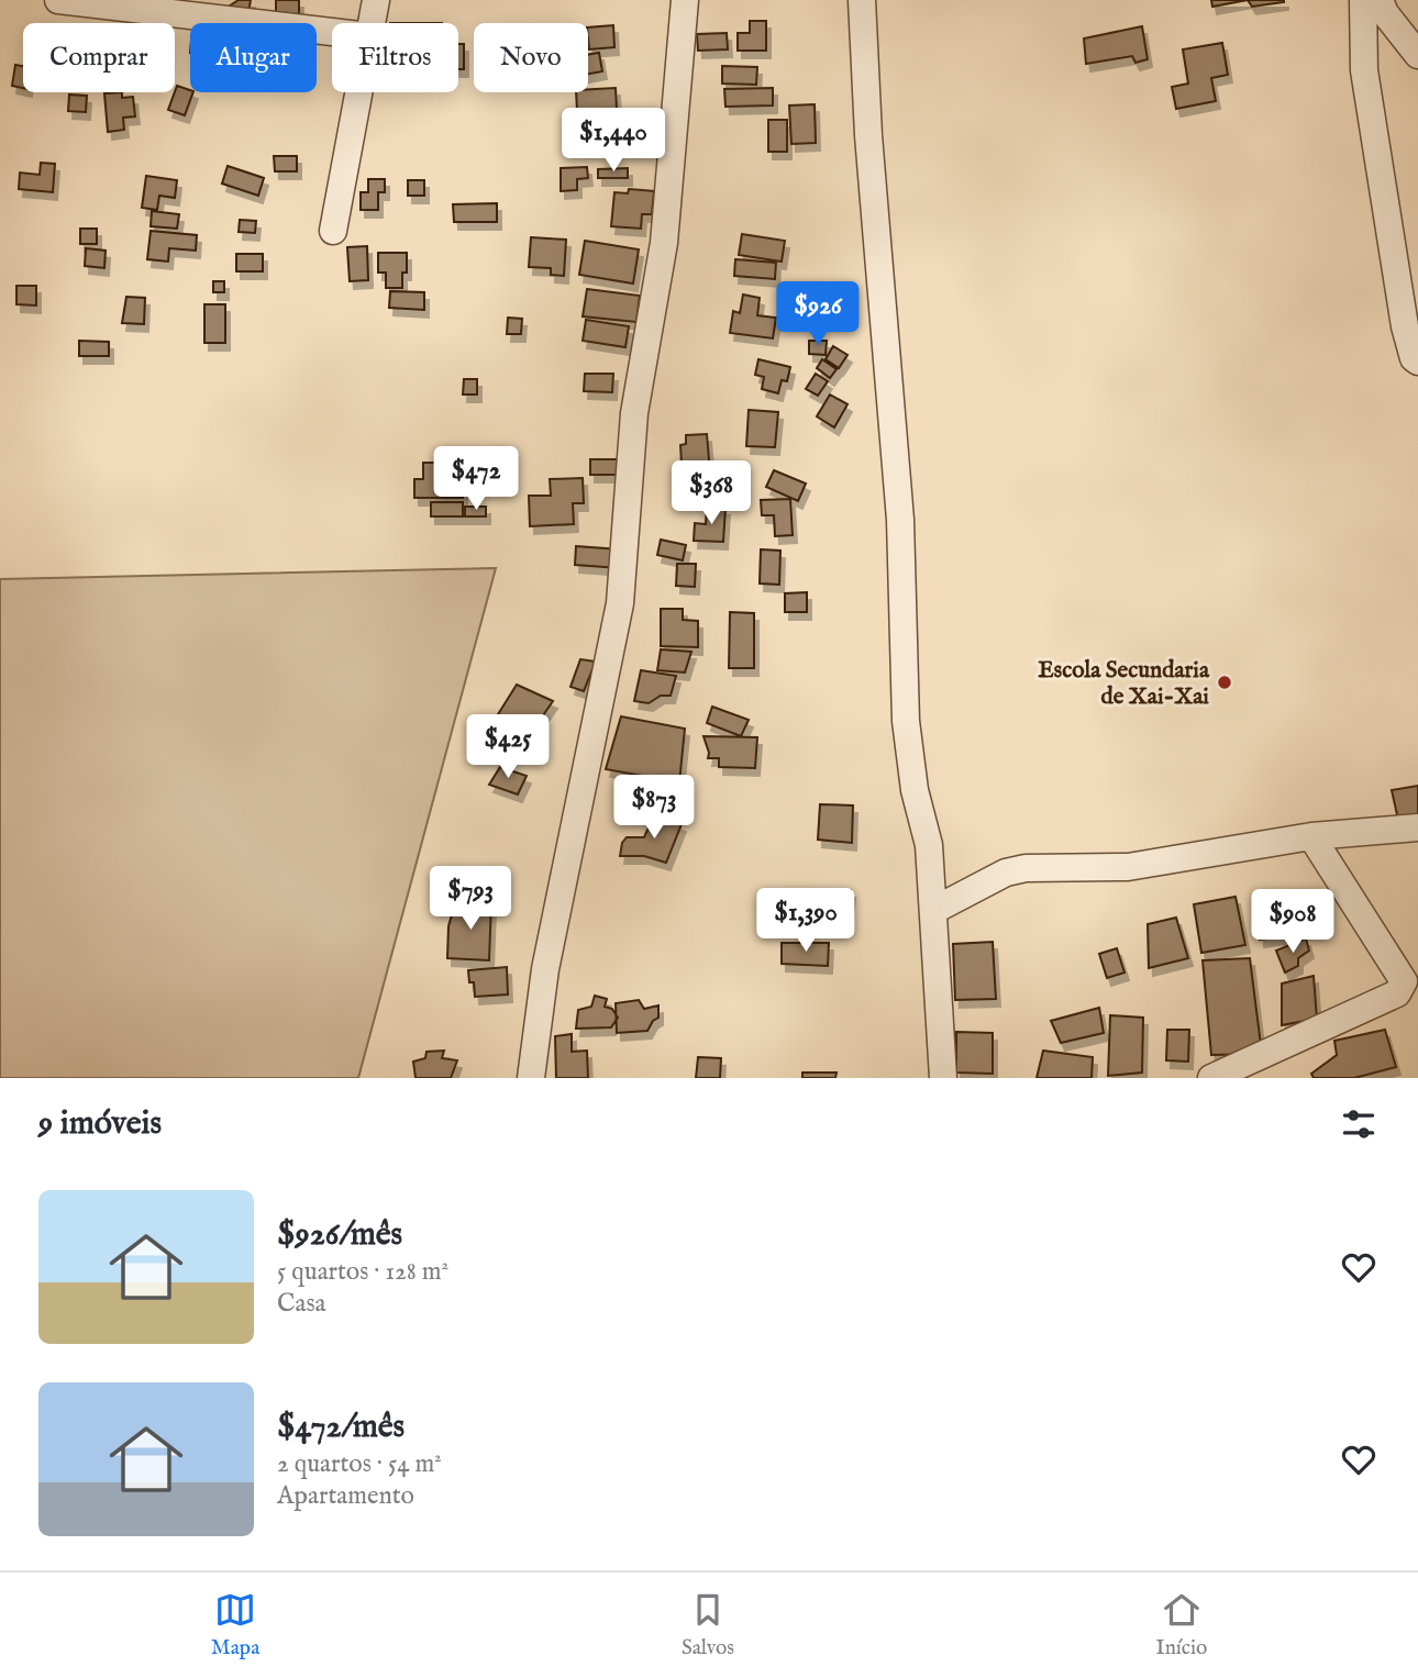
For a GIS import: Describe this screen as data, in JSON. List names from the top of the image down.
{
  "places": ["Escola Secundaria de Xai-Xai"],
  "page": {
    "chip": [
      "Comprar",
      "Alugar",
      "Filtros",
      "Novo"
    ],
    "price": [
      "$1,440",
      "$926",
      "$472",
      "$368",
      "$425",
      "$873",
      "$793",
      "$1,390",
      "$908"
    ],
    "heading": "9 imóveis",
    "list": [
      {
        "name": "$926/mês",
        "note": "5 quartos · 128 m² · Casa"
      },
      {
        "name": "$472/mês",
        "note": "2 quartos · 54 m² · Apartamento"
      }
    ],
    "tabs": ["Mapa", "Salvos", "Início"]
  }
}
